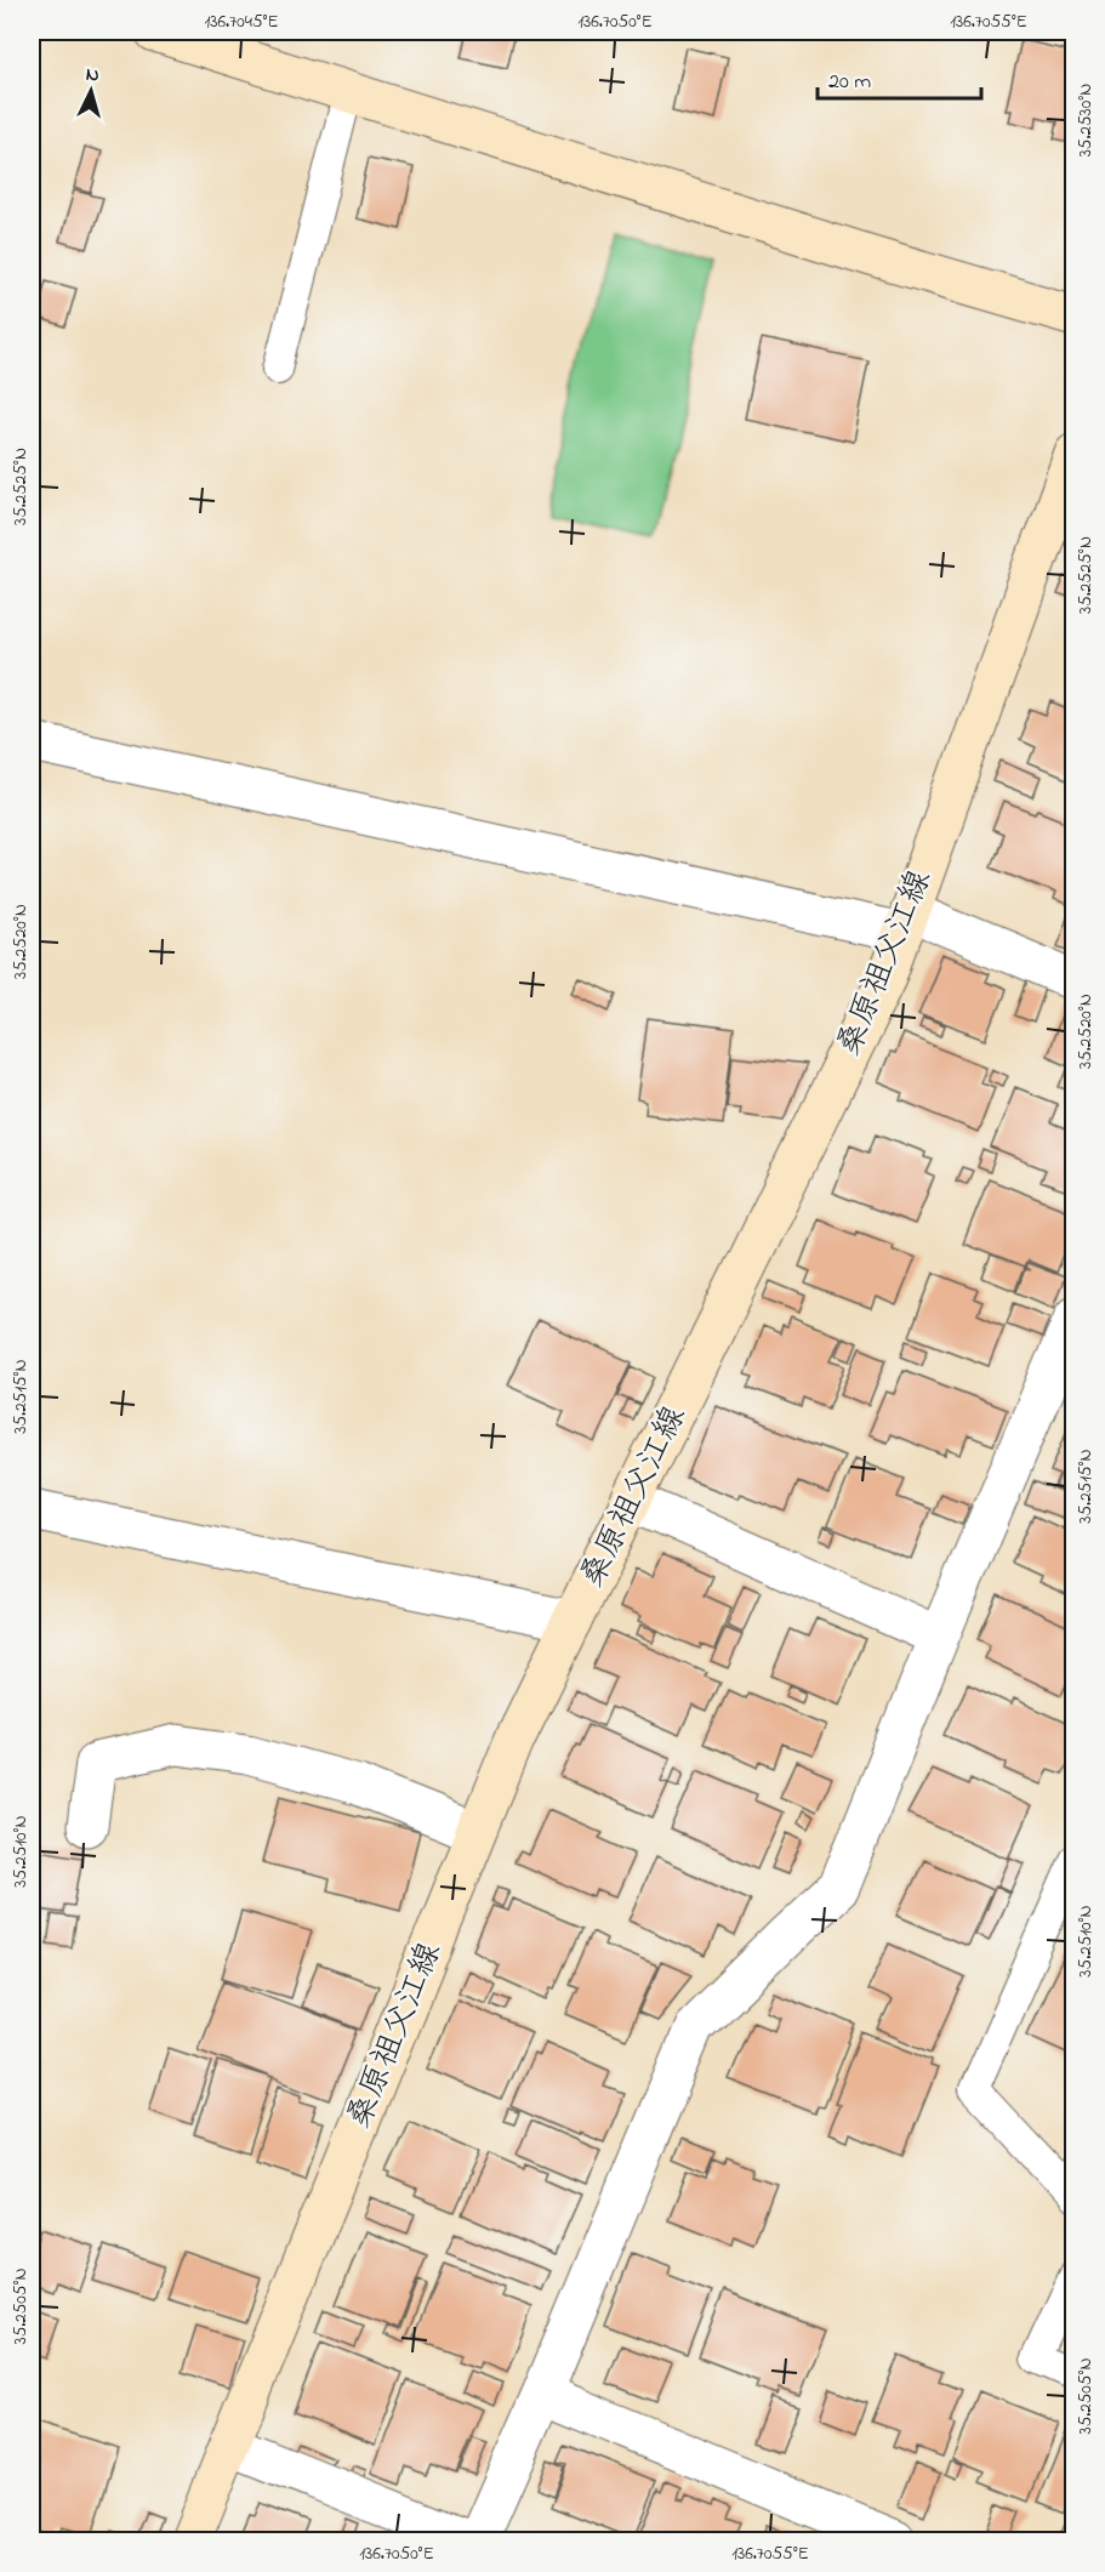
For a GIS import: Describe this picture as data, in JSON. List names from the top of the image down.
{
  "streets": {
    "main road": ["桑原祖父江線"]
  },
  "scale_bar": "20 m",
  "north": "top",
  "coordinates": [
    "136.7045°E",
    "136.7050°E",
    "136.7055°E",
    "35.2530°N",
    "35.2525°N",
    "35.2520°N",
    "35.2515°N",
    "35.2510°N",
    "35.2505°N"
  ]
}
